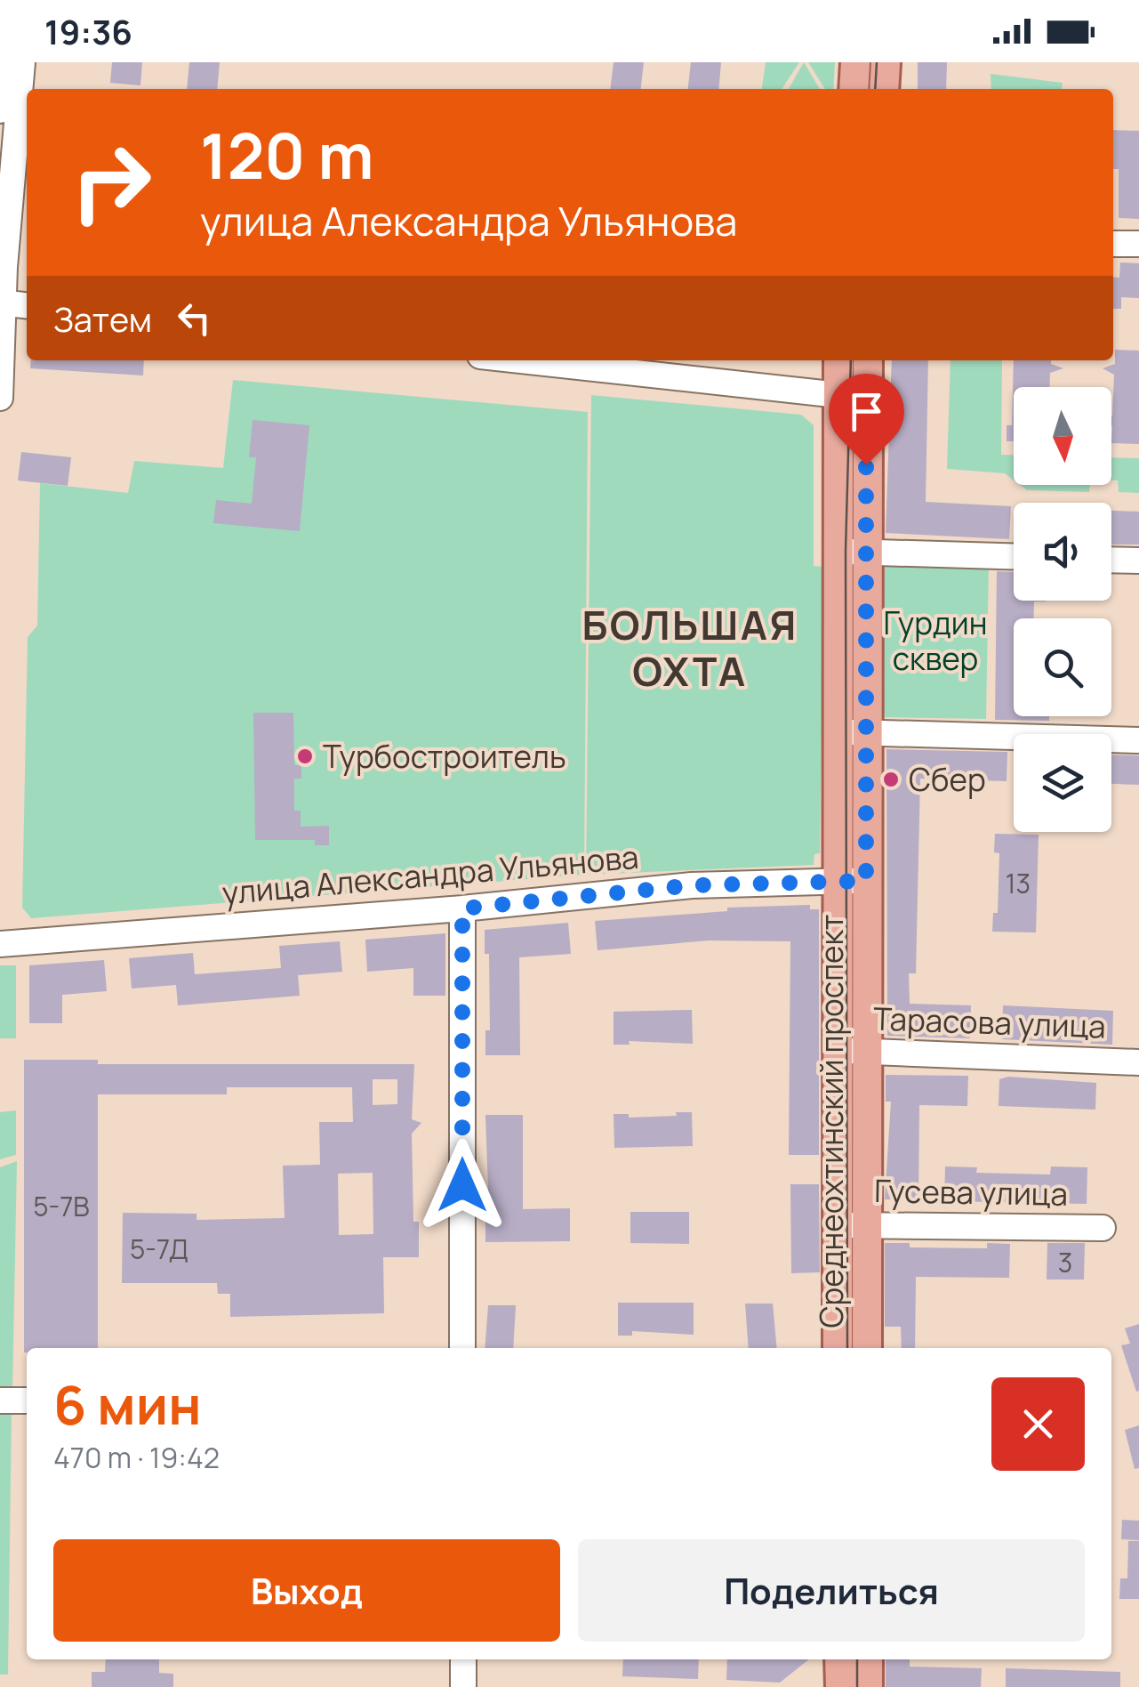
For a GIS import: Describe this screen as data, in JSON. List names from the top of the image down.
{
  "streets": {
    "main road": ["Среднеохтинский проспект"],
    "street": ["улица Александра Ульянова", "Тарасова улица", "Гусева улица"]
  },
  "crossings": [
    ["улица Александра Ульянова", "Среднеохтинский проспект"],
    ["Тарасова улица", "Среднеохтинский проспект"],
    ["Среднеохтинский проспект", "Гусева улица"]
  ],
  "districts": ["БОЛЬШАЯ ОХТА"],
  "parks": ["Гурдин сквер"],
  "places": ["Турбостроитель", "Сбер"],
  "house_numbers": [
    "13",
    "5-7В",
    "5-7Д",
    "3"
  ],
  "north": "bottom",
  "page": {
    "status": "19:36",
    "turn": ["120 m", "улица Александра Ульянова"],
    "then": "Затем",
    "heading": ["6 мин", "470 m · 19:42"],
    "buttons": ["Выход", "Поделиться"]
  }
}
